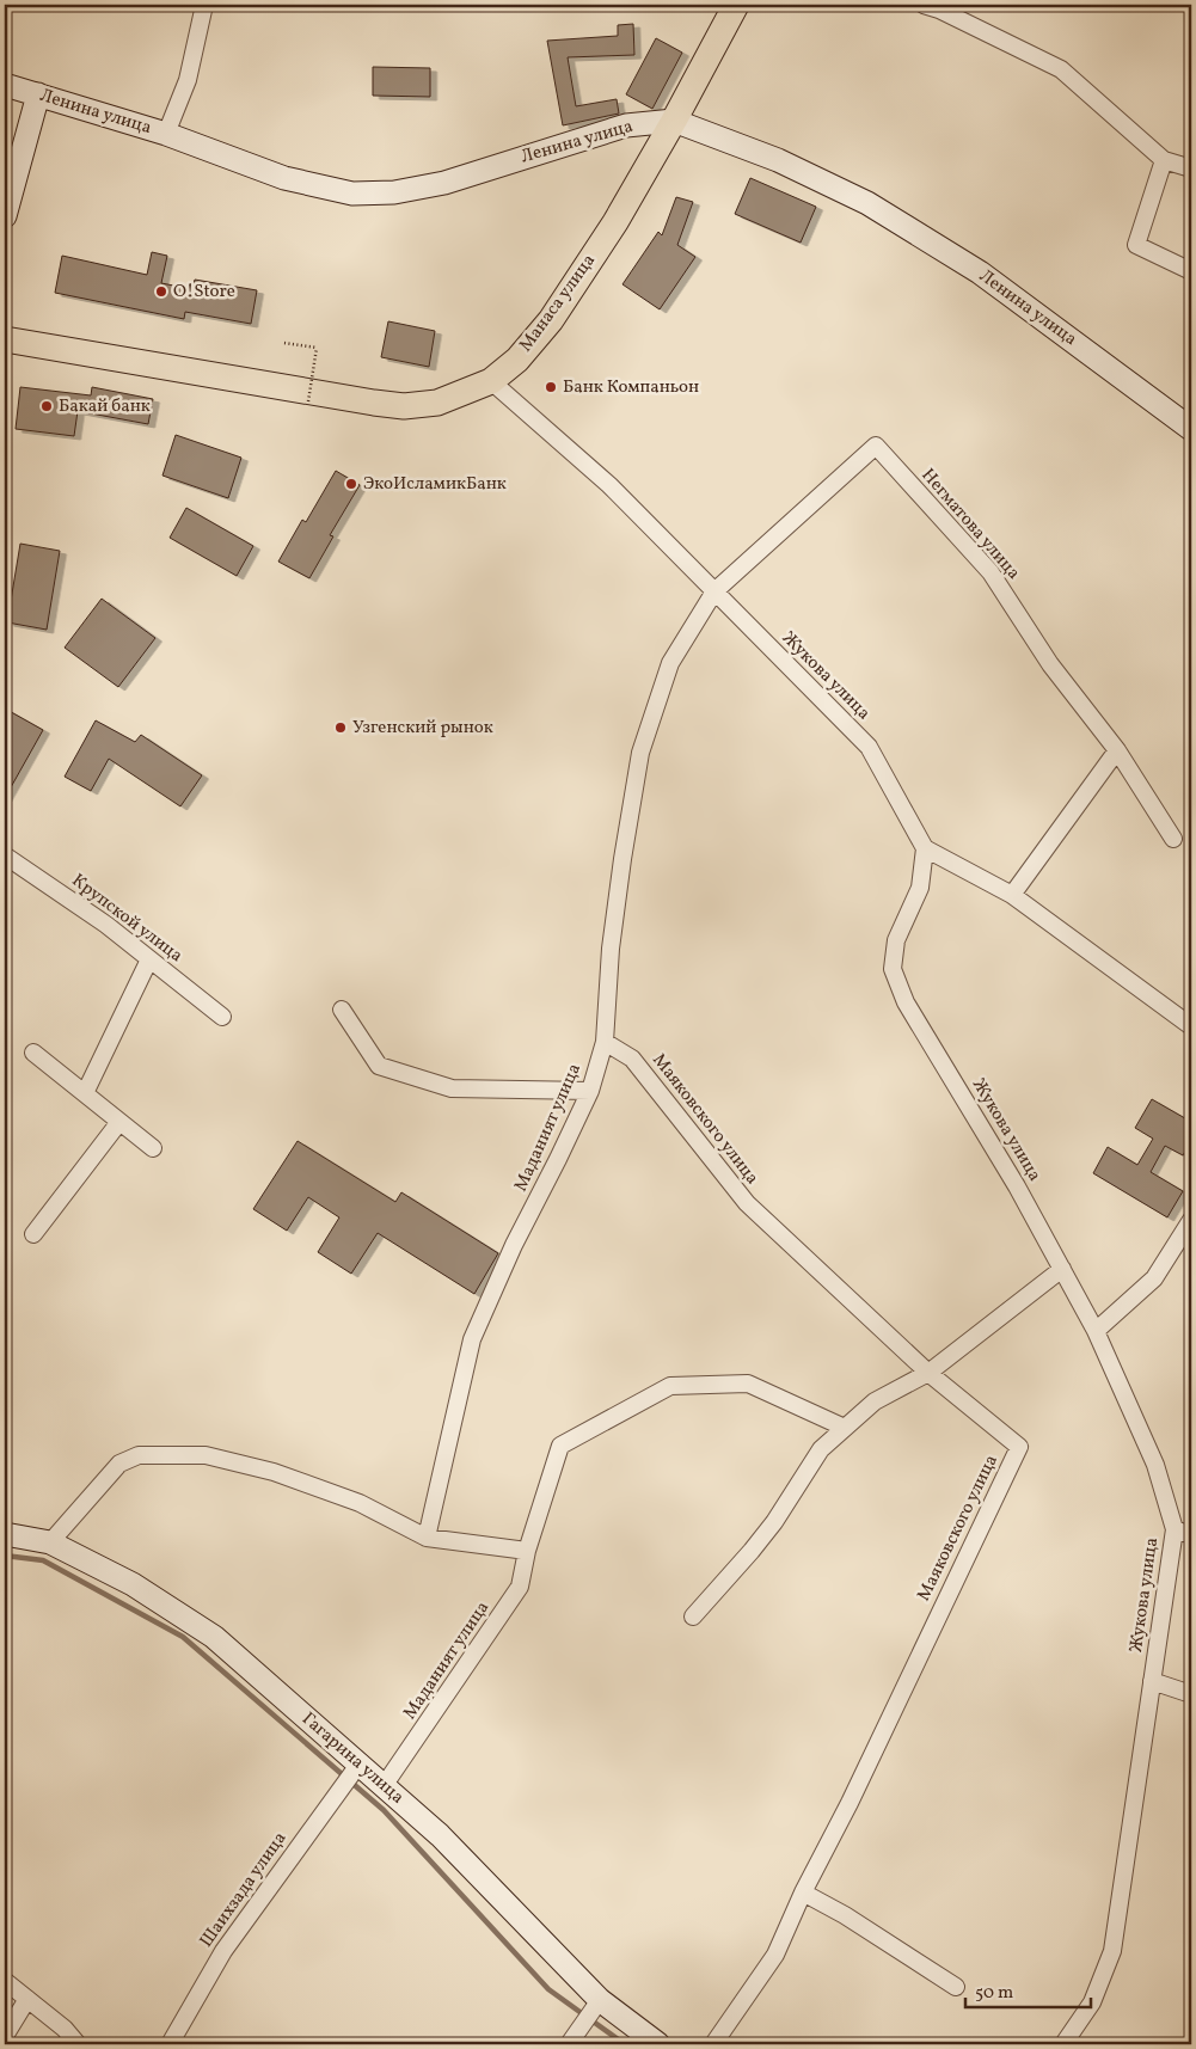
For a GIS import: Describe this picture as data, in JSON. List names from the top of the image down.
{
  "streets": {
    "main road": ["Манаса улица"],
    "street": [
      "Ленина улица",
      "Негматова улица",
      "Жукова улица",
      "Крупской улица",
      "Маяковского улица",
      "Маданият улица",
      "Гагарина улица",
      "Шаихзада улица"
    ]
  },
  "crossings": [
    ["Ленина улица", "Манаса улица"],
    ["Манаса улица", "Жукова улица"],
    ["Негматова улица", "Жукова улица"],
    ["Негматова улица", "Маданият улица"],
    ["Жукова улица", "Маданият улица"],
    ["Маяковского улица", "Маданият улица"],
    ["Маданият улица", "Гагарина улица"],
    ["Гагарина улица", "Шаихзада улица"]
  ],
  "places": [
    "O!Store",
    "Банк Компаньон",
    "Бакай банк",
    "ЭкоИсламикБанк",
    "Узгенский рынок"
  ],
  "scale_bar": "50 m"
}
